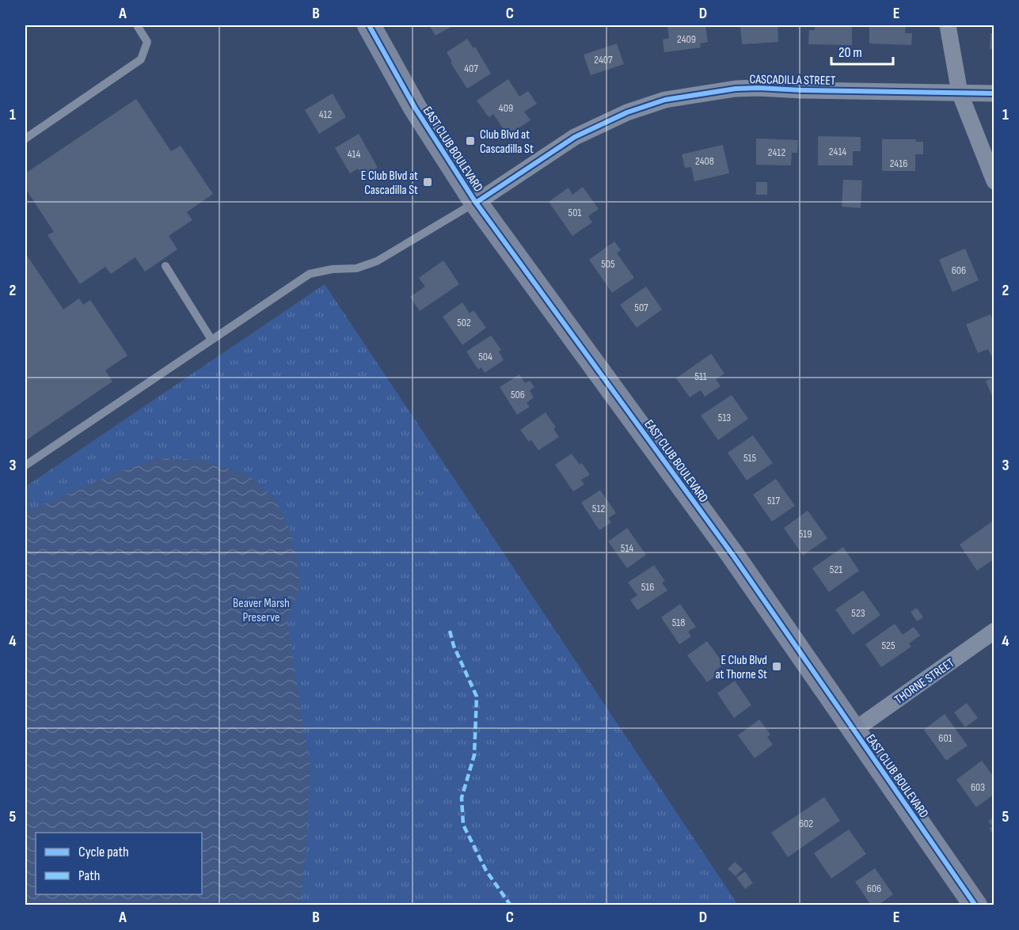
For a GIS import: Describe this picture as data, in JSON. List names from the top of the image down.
{
  "streets": {
    "street": ["CASCADILLA STREET", "EAST CLUB BOULEVARD", "THORNE STREET"]
  },
  "crossings": [
    ["CASCADILLA STREET", "EAST CLUB BOULEVARD"],
    ["EAST CLUB BOULEVARD", "THORNE STREET"]
  ],
  "parks": ["Beaver Marsh Preserve"],
  "places": {
    "transit": ["Club Blvd at Cascadilla St", "E Club Blvd at Cascadilla St", "E Club Blvd at Thorne St"]
  },
  "house_numbers": [
    "2409",
    "2407",
    "407",
    "409",
    "412",
    "2414",
    "2412",
    "414",
    "2408",
    "2416",
    "501",
    "505",
    "606",
    "507",
    "502",
    "504",
    "511",
    "506",
    "513",
    "515",
    "517",
    "512",
    "519",
    "514",
    "521",
    "516",
    "523",
    "518",
    "525",
    "601",
    "603",
    "602",
    "606"
  ],
  "legend": ["Cycle path", "Path"],
  "scale_bar": "20 m",
  "grid": {
    "columns": [
      "A",
      "B",
      "C",
      "D",
      "E"
    ],
    "rows": [
      "1",
      "2",
      "3",
      "4",
      "5"
    ]
  }
}
